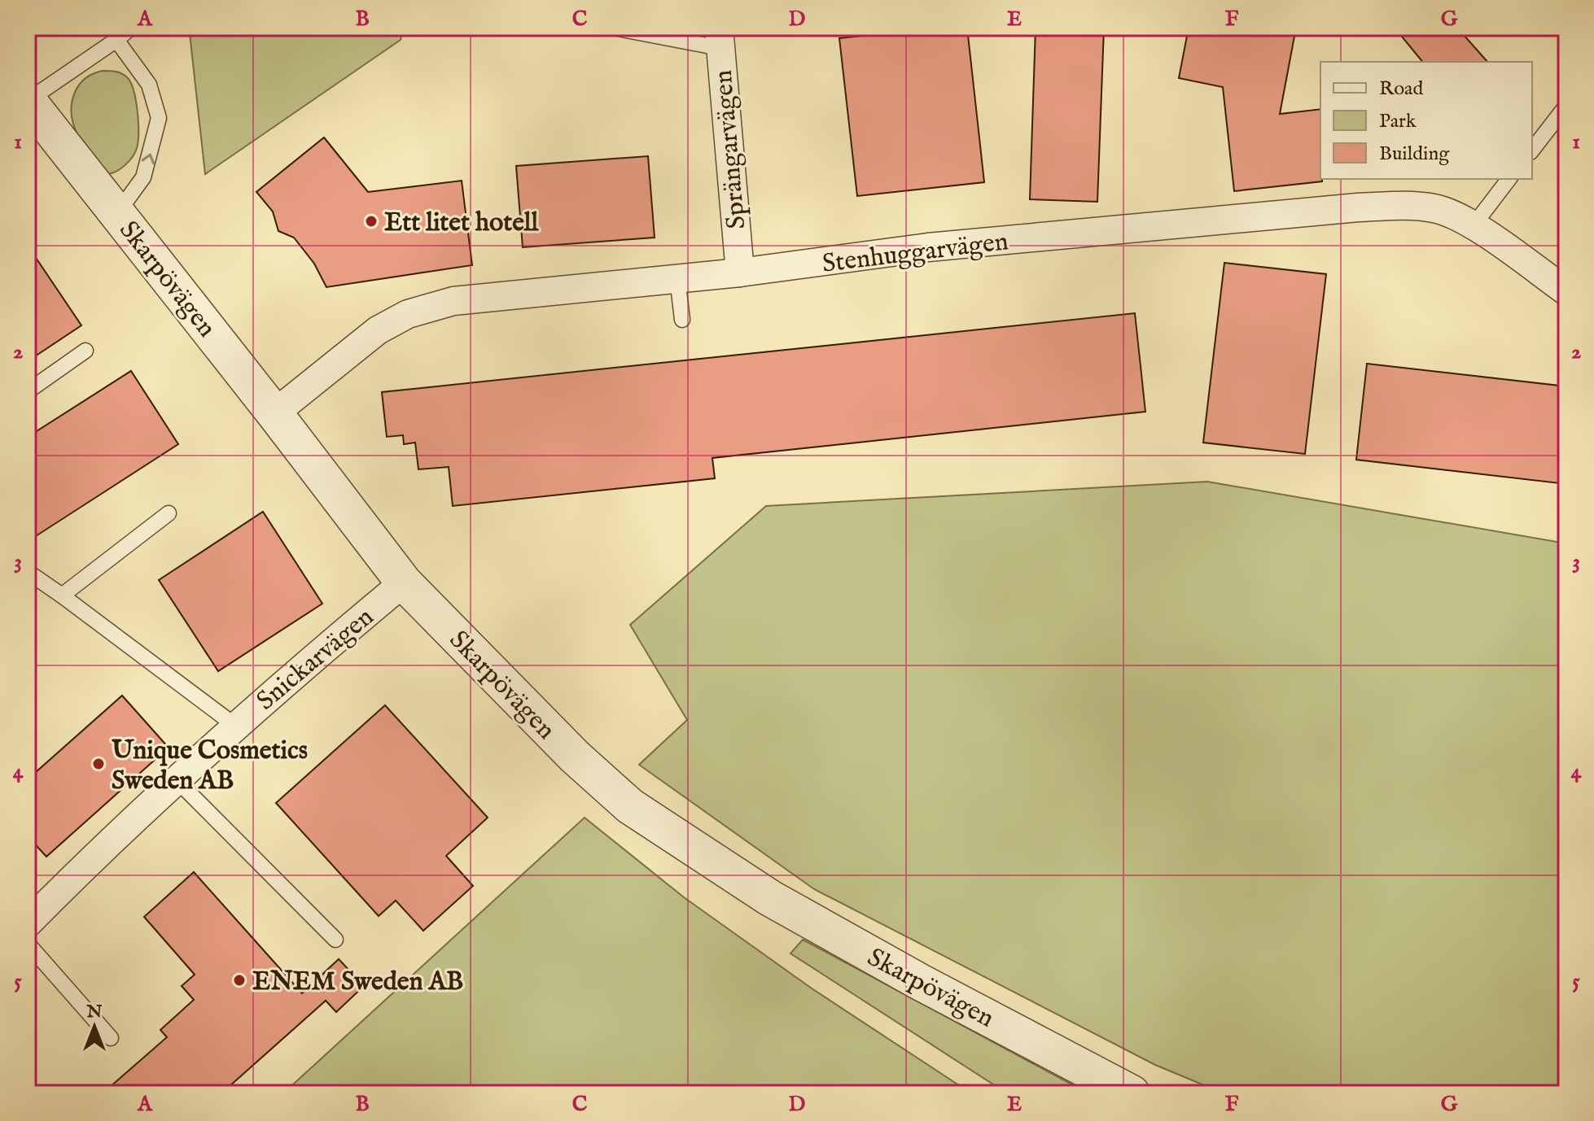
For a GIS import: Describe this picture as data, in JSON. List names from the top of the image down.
{
  "streets": {
    "street": [
      "Sprängarvägen",
      "Stenhuggarvägen",
      "Skarpövägen",
      "Snickarvägen"
    ]
  },
  "crossings": [
    ["Sprängarvägen", "Stenhuggarvägen"],
    ["Stenhuggarvägen", "Skarpövägen"],
    ["Skarpövägen", "Snickarvägen"]
  ],
  "places": ["Ett litet hotell", "Unique Cosmetics Sweden AB", "ENEM Sweden AB"],
  "legend": ["Road", "Park", "Building"],
  "north": "top",
  "grid": {
    "columns": [
      "A",
      "B",
      "C",
      "D",
      "E",
      "F",
      "G"
    ],
    "rows": [
      "1",
      "2",
      "3",
      "4",
      "5"
    ]
  }
}
